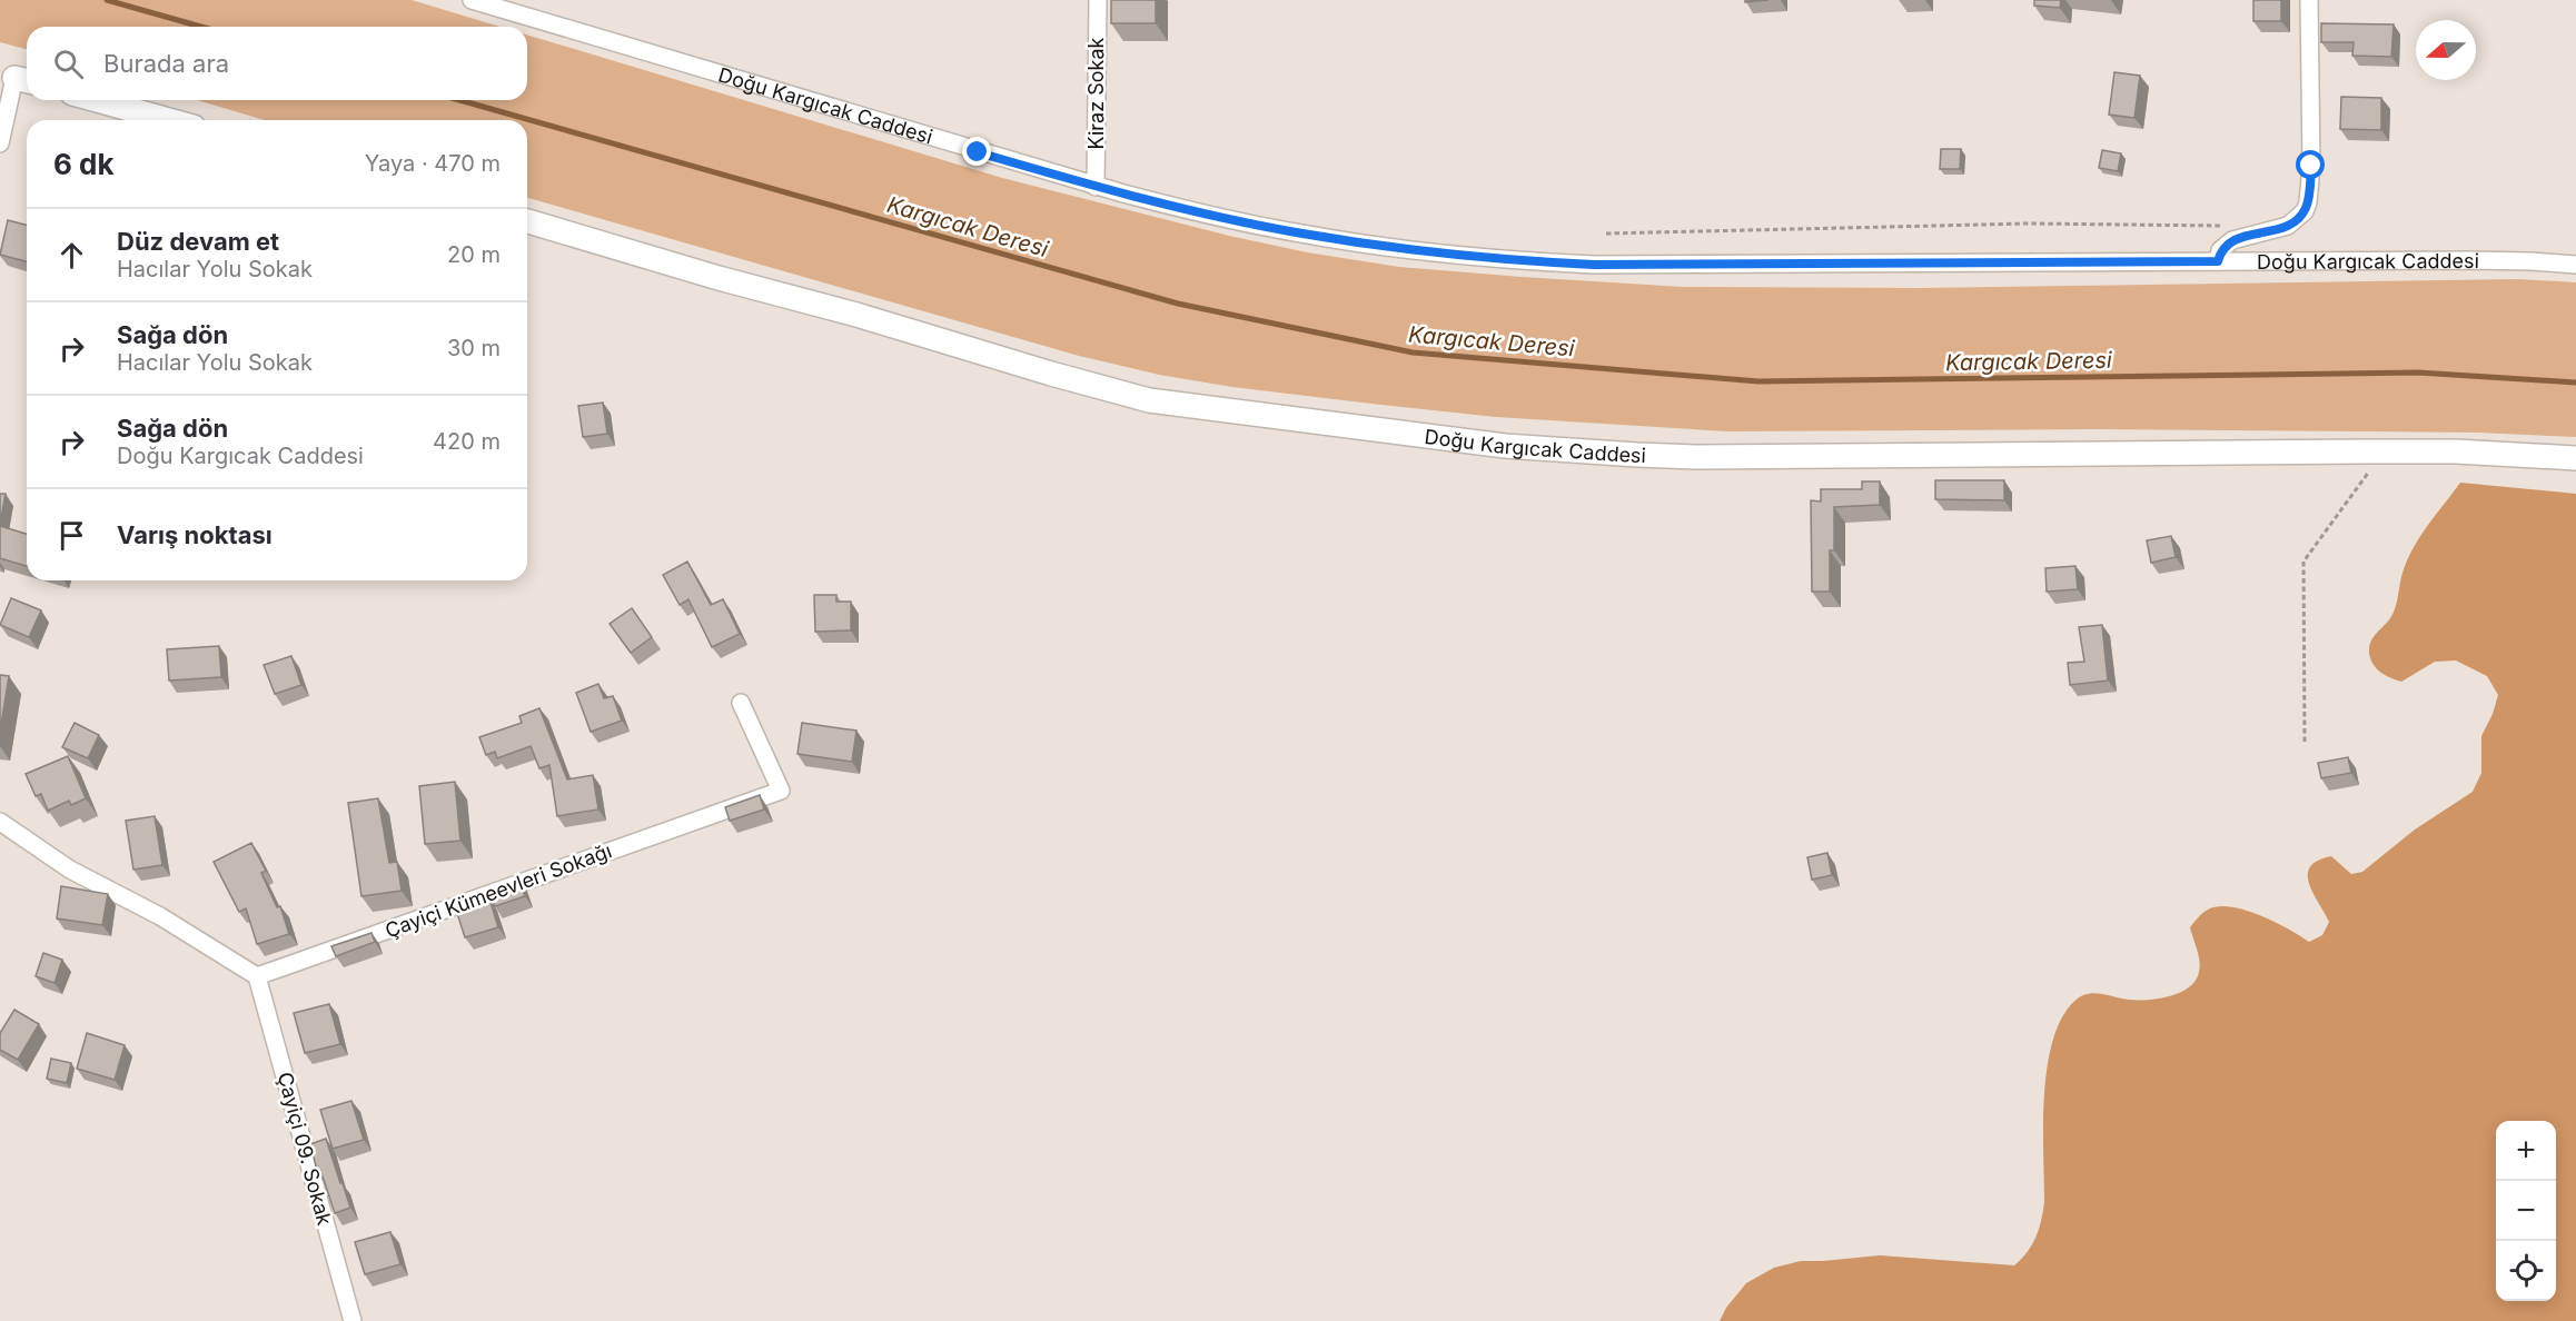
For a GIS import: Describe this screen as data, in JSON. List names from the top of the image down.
{
  "streets": {
    "street": [
      "Kiraz Sokak",
      "Doğu Kargıcak Caddesi",
      "Çayiçi Kümeevleri Sokağı",
      "Çayiçi 09. Sokak"
    ]
  },
  "crossings": [
    ["Kiraz Sokak", "Doğu Kargıcak Caddesi"],
    ["Çayiçi Kümeevleri Sokağı", "Çayiçi 09. Sokak"]
  ],
  "water": ["Kargıcak Deresi"],
  "north": "left",
  "page": {
    "search": "Burada ara",
    "heading": ["6 dk", "Yaya · 470 m"],
    "list": [
      ["Düz devam et", "Hacılar Yolu Sokak", "20 m"],
      ["Sağa dön", "Hacılar Yolu Sokak", "30 m"],
      ["Sağa dön", "Doğu Kargıcak Caddesi", "420 m"],
      "Varış noktası"
    ],
    "map_buttons": ["+", "−"]
  }
}
